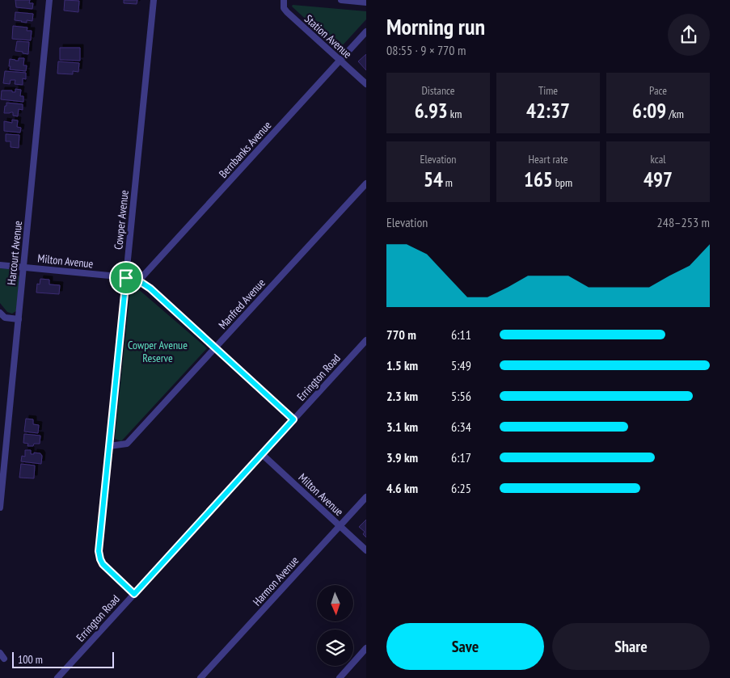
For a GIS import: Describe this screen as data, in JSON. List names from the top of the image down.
{
  "streets": {
    "street": [
      "Station Avenue",
      "Bernbanks Avenue",
      "Cowper Avenue",
      "Harcourt Avenue",
      "Milton Avenue",
      "Manfred Avenue",
      "Errington Road",
      "Harmon Avenue"
    ]
  },
  "crossings": [
    ["Station Avenue", "Bernbanks Avenue"],
    ["Bernbanks Avenue", "Milton Avenue"],
    ["Cowper Avenue", "Milton Avenue"],
    ["Cowper Avenue", "Manfred Avenue"],
    ["Cowper Avenue", "Errington Road"],
    ["Harcourt Avenue", "Milton Avenue"],
    ["Milton Avenue", "Manfred Avenue"],
    ["Milton Avenue", "Errington Road"],
    ["Milton Avenue", "Harmon Avenue"]
  ],
  "parks": ["Cowper Avenue Reserve"],
  "scale_bar": "100 m",
  "north": "bottom",
  "page": {
    "heading": ["Morning run", "08:55 · 9 × 770 m"],
    "stats": [
      ["Distance", "6.93 km"],
      ["Time", "42:37"],
      ["Pace", "6:09 /km"],
      ["Elevation", "54 m"],
      ["Heart rate", "165 bpm"],
      ["kcal", "497"]
    ],
    "chart": ["Elevation", "248–253 m"],
    "list": [
      {
        "name": "770 m",
        "note": "6:11"
      },
      {
        "name": "1.5 km",
        "note": "5:49"
      },
      {
        "name": "2.3 km",
        "note": "5:56"
      },
      {
        "name": "3.1 km",
        "note": "6:34"
      },
      {
        "name": "3.9 km",
        "note": "6:17"
      },
      {
        "name": "4.6 km",
        "note": "6:25"
      }
    ],
    "buttons": ["Save", "Share"],
    "scale": "100 m"
  }
}
